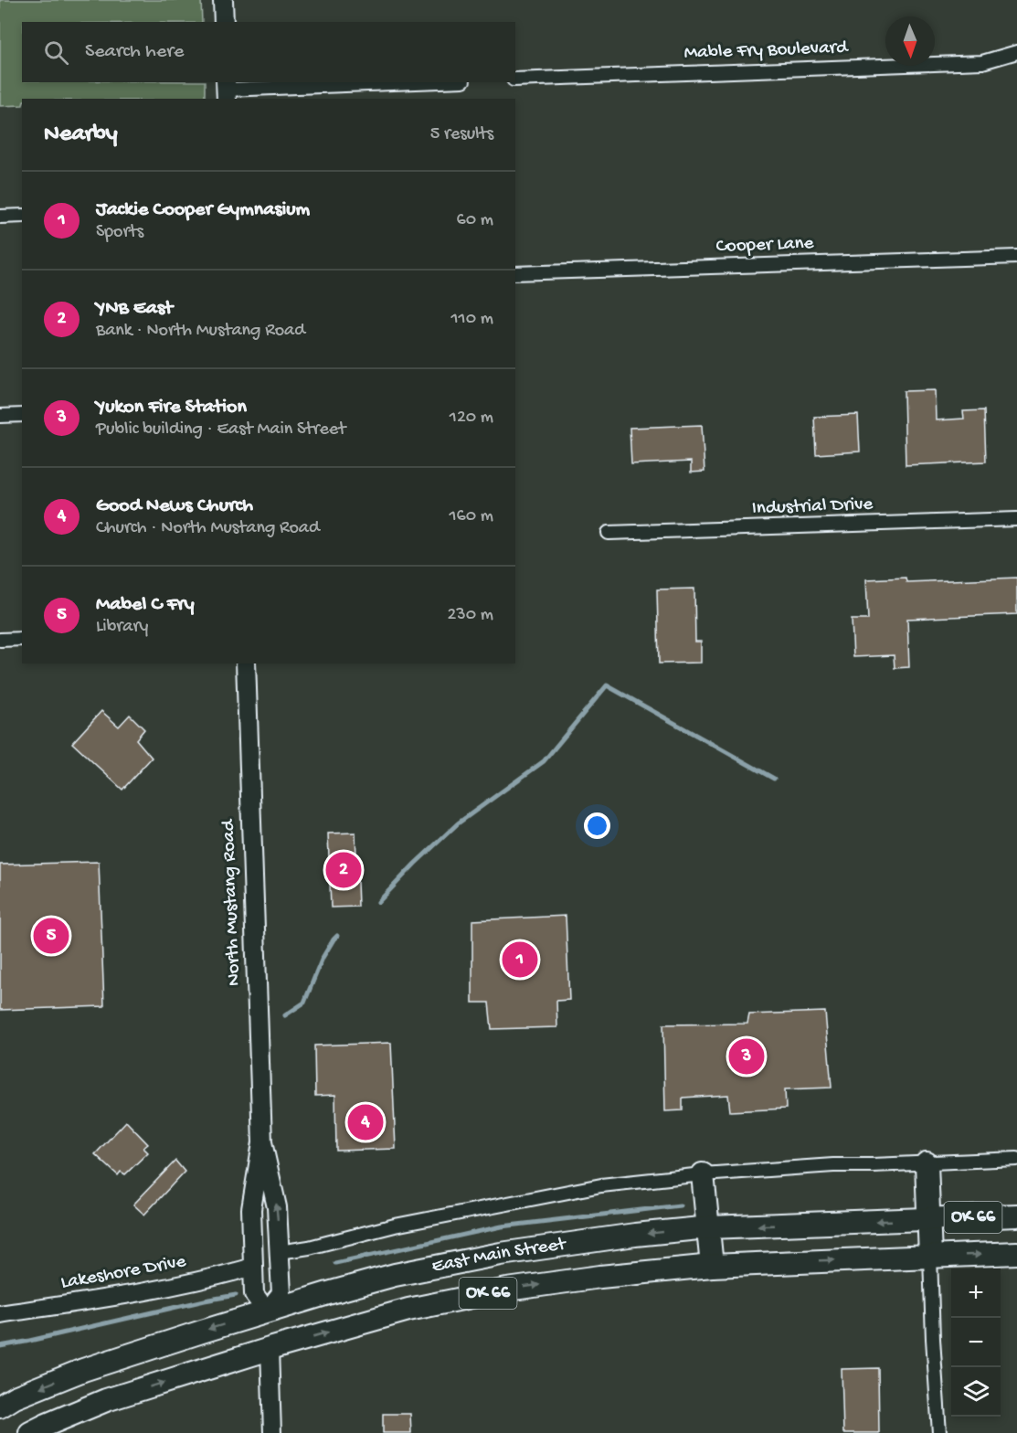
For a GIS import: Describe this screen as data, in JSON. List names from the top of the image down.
{
  "streets": {
    "highway": ["OK 66", "East Main Street"],
    "main road": ["North Mustang Road"],
    "street": [
      "Mable Fry Boulevard",
      "Cooper Lane",
      "Industrial Drive",
      "Lakeshore Drive"
    ]
  },
  "crossings": [
    ["North Mustang Road", "East Main Street"],
    ["North Mustang Road", "Lakeshore Drive"]
  ],
  "north": "bottom",
  "page": {
    "search": "Search here",
    "heading": ["Nearby", "5 results"],
    "list": [
      {
        "mark": "1",
        "name": "Jackie Cooper Gymnasium",
        "note": "Sports",
        "value": "60 m"
      },
      {
        "mark": "2",
        "name": "YNB East",
        "note": "Bank · North Mustang Road",
        "value": "110 m"
      },
      {
        "mark": "3",
        "name": "Yukon Fire Station",
        "note": "Public building · East Main Street",
        "value": "120 m"
      },
      {
        "mark": "4",
        "name": "Good News Church",
        "note": "Church · North Mustang Road",
        "value": "160 m"
      },
      {
        "mark": "5",
        "name": "Mabel C Fry",
        "note": "Library",
        "value": "230 m"
      }
    ],
    "pins": [
      "2",
      "5",
      "1",
      "3",
      "4"
    ],
    "map_buttons": ["+", "−"]
  }
}
